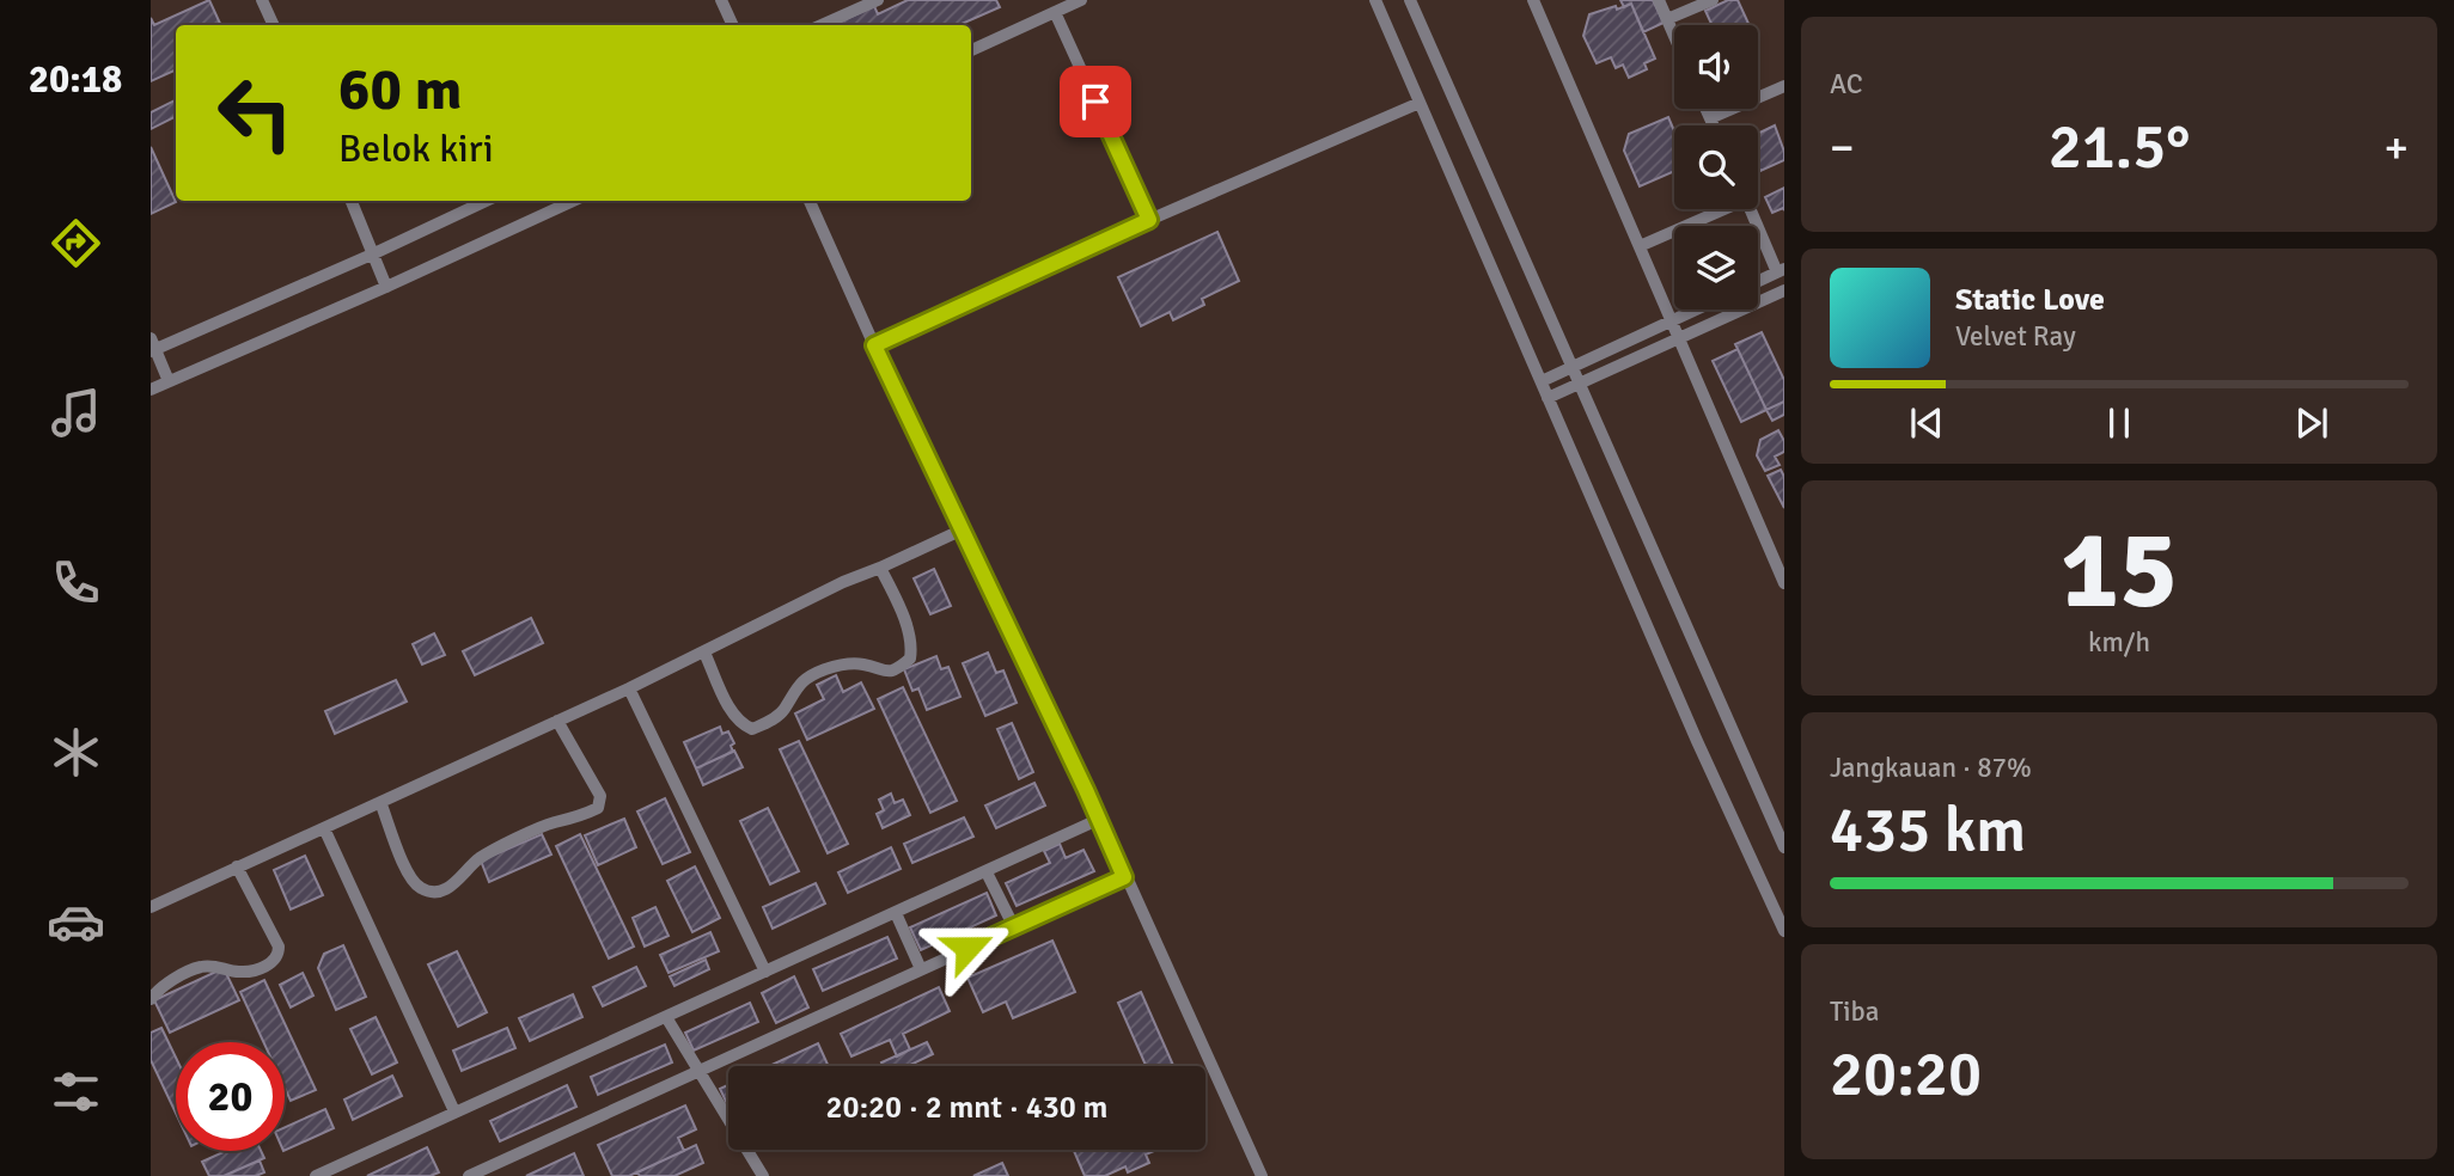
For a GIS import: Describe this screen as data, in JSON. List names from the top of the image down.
{
  "page": {
    "tabs": "20:18",
    "tile": [
      "AC",
      ["15", "km/h"],
      ["Jangkauan · 87%", "435 km"],
      ["Tiba", "20:20"]
    ],
    "turn": ["60 m", "Belok kiri"],
    "heat": ["−", "21.5°", "+"],
    "song": ["Static Love", "Velvet Ray"],
    "limit": "20",
    "trip": "20:20 · 2 mnt · 430 m"
  }
}
